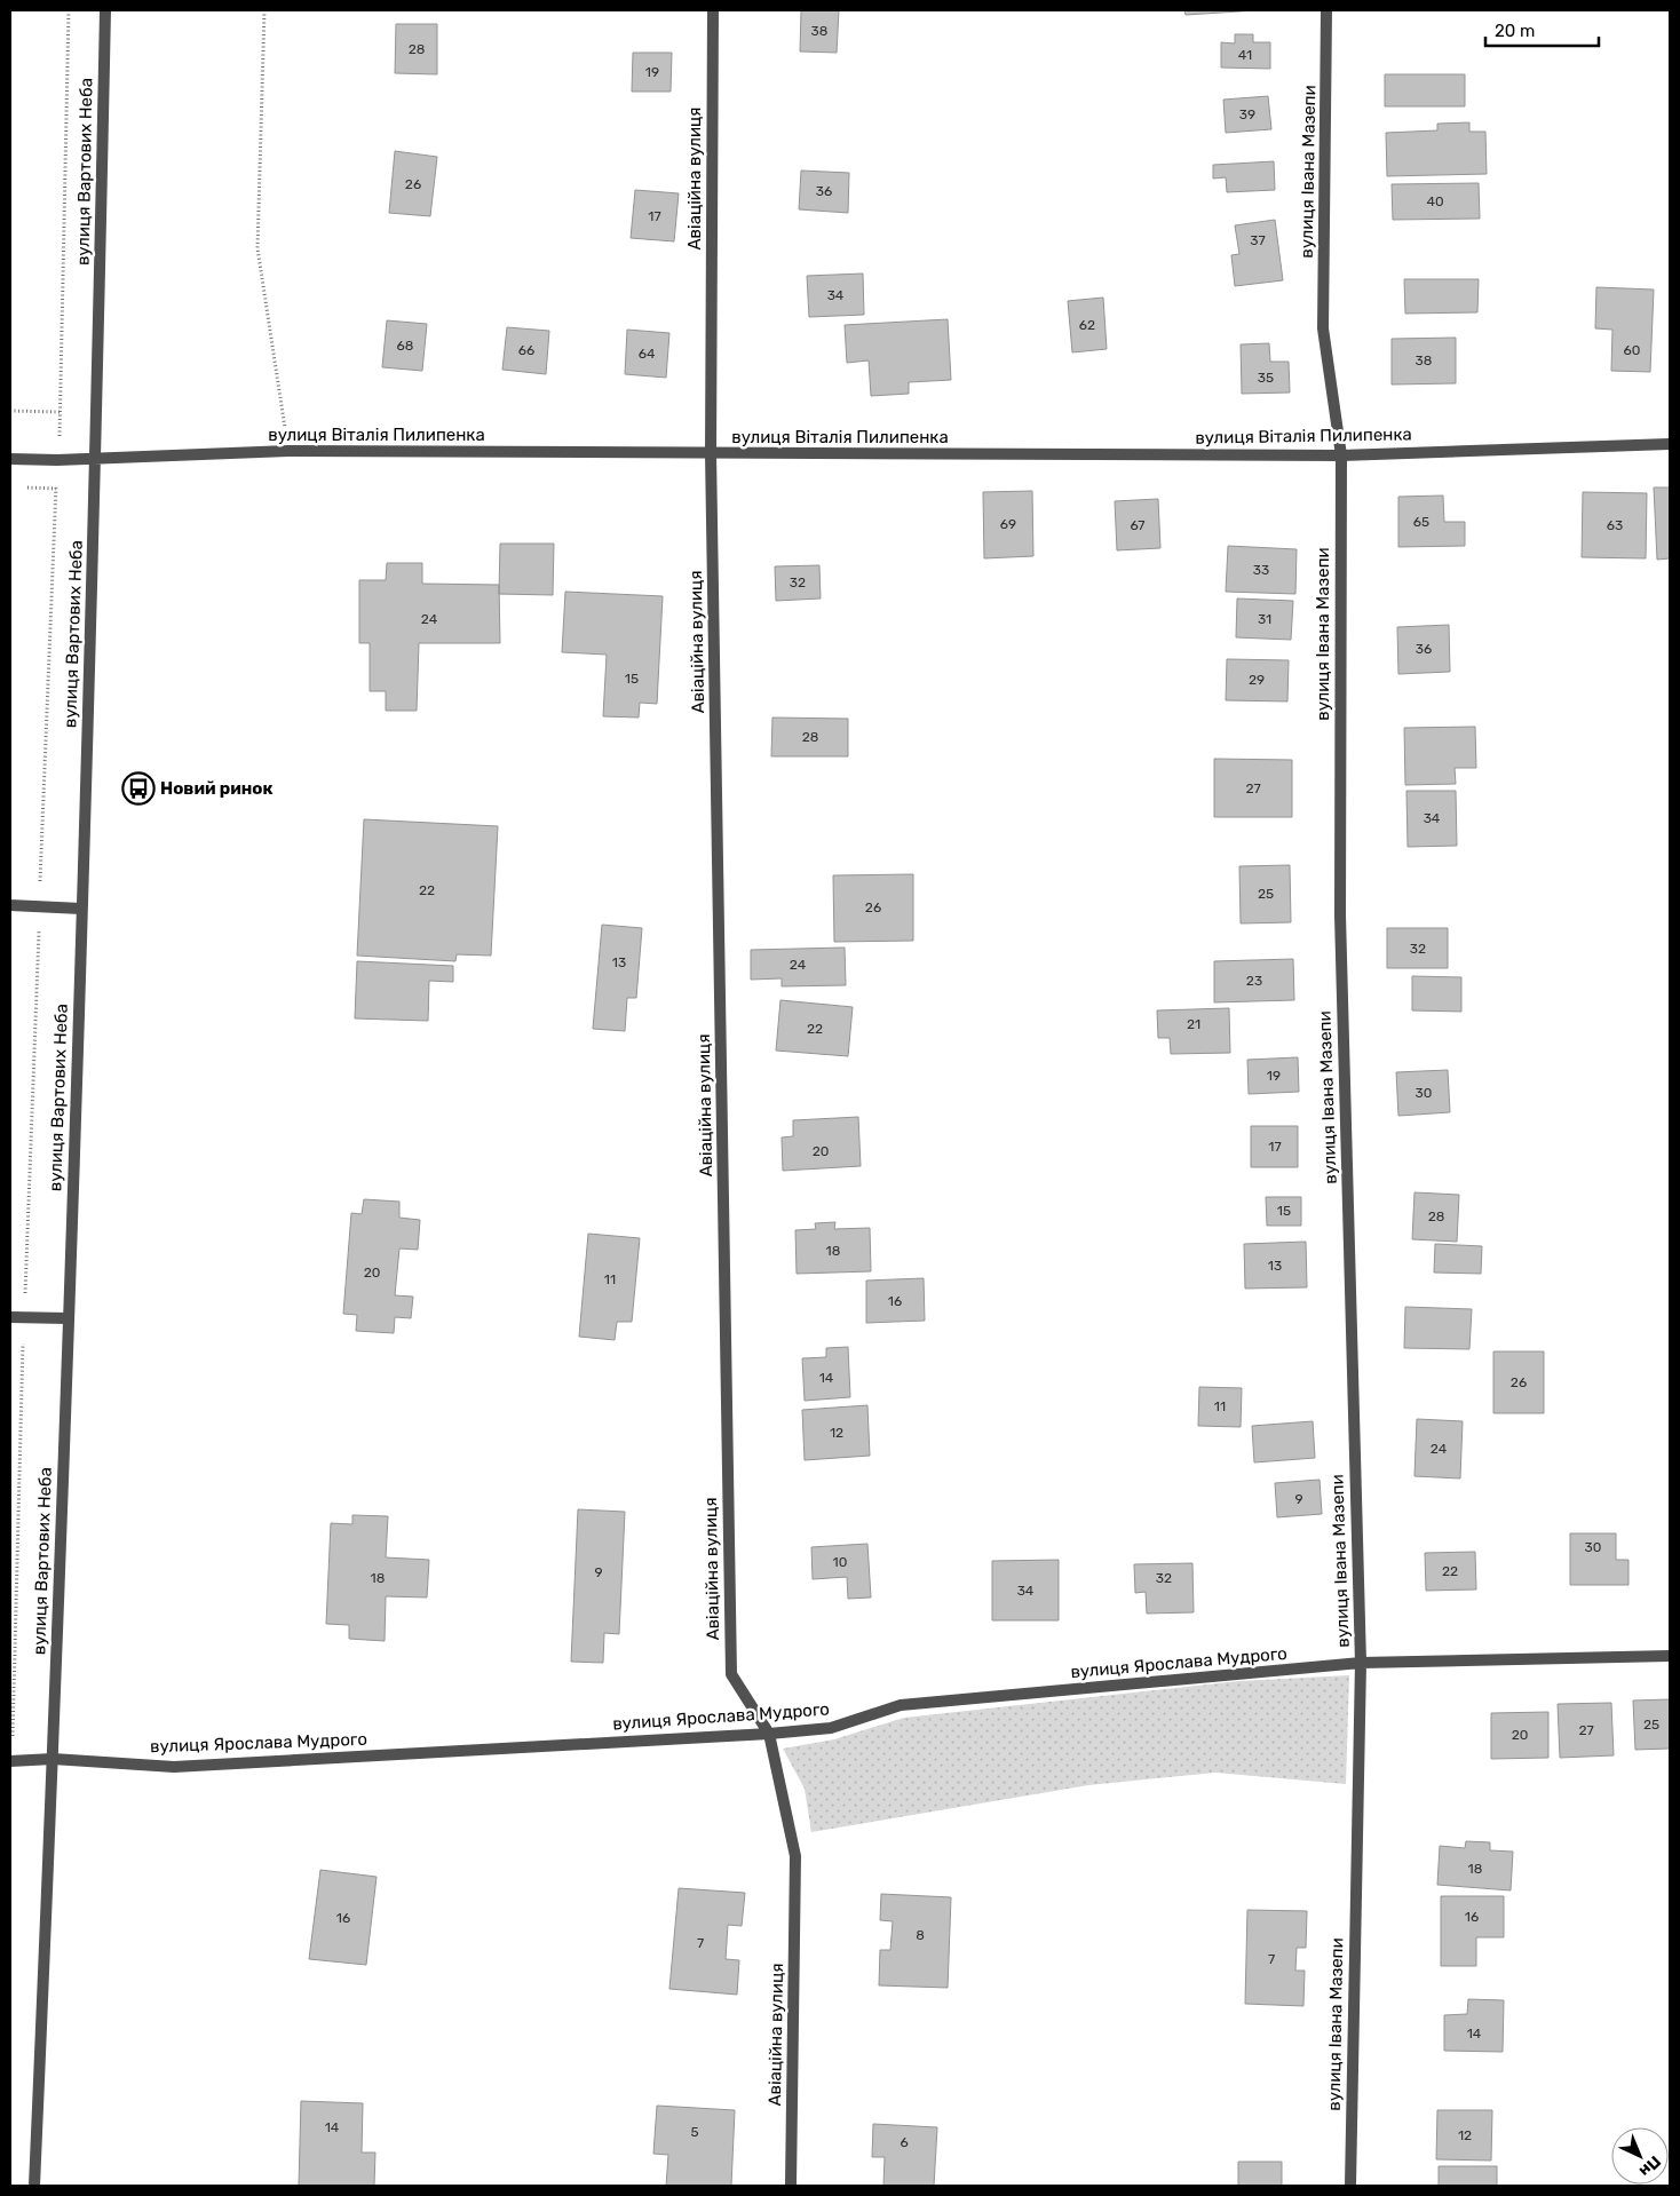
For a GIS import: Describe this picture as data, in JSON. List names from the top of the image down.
{
  "streets": {
    "street": [
      "вулиця Вартових Неба",
      "вулиця Івана Мазепи",
      "Авіаційна вулиця",
      "вулиця Віталія Пилипенка",
      "вулиця Ярослава Мудрого"
    ]
  },
  "crossings": [
    ["вулиця Вартових Неба", "вулиця Віталія Пилипенка"],
    ["вулиця Вартових Неба", "вулиця Ярослава Мудрого"],
    ["вулиця Івана Мазепи", "вулиця Віталія Пилипенка"],
    ["вулиця Івана Мазепи", "вулиця Ярослава Мудрого"],
    ["Авіаційна вулиця", "вулиця Віталія Пилипенка"],
    ["Авіаційна вулиця", "вулиця Ярослава Мудрого"]
  ],
  "places": {
    "bus stop": ["Новий ринок"]
  },
  "house_numbers": [
    "38",
    "28",
    "41",
    "19",
    "39",
    "26",
    "36",
    "40",
    "17",
    "37",
    "34",
    "62",
    "68",
    "66",
    "60",
    "64",
    "38",
    "35",
    "65",
    "69",
    "67",
    "63",
    "33",
    "32",
    "24",
    "31",
    "36",
    "15",
    "29",
    "28",
    "27",
    "34",
    "22",
    "25",
    "26",
    "32",
    "13",
    "24",
    "23",
    "21",
    "22",
    "19",
    "30",
    "17",
    "20",
    "15",
    "28",
    "18",
    "13",
    "20",
    "11",
    "16",
    "14",
    "26",
    "11",
    "12",
    "24",
    "9",
    "30",
    "10",
    "22",
    "9",
    "18",
    "32",
    "34",
    "25",
    "27",
    "20",
    "18",
    "16",
    "16",
    "8",
    "7",
    "7",
    "14",
    "14",
    "5",
    "12",
    "6"
  ],
  "scale_bar": "20 m",
  "north": "bottom right"
}
